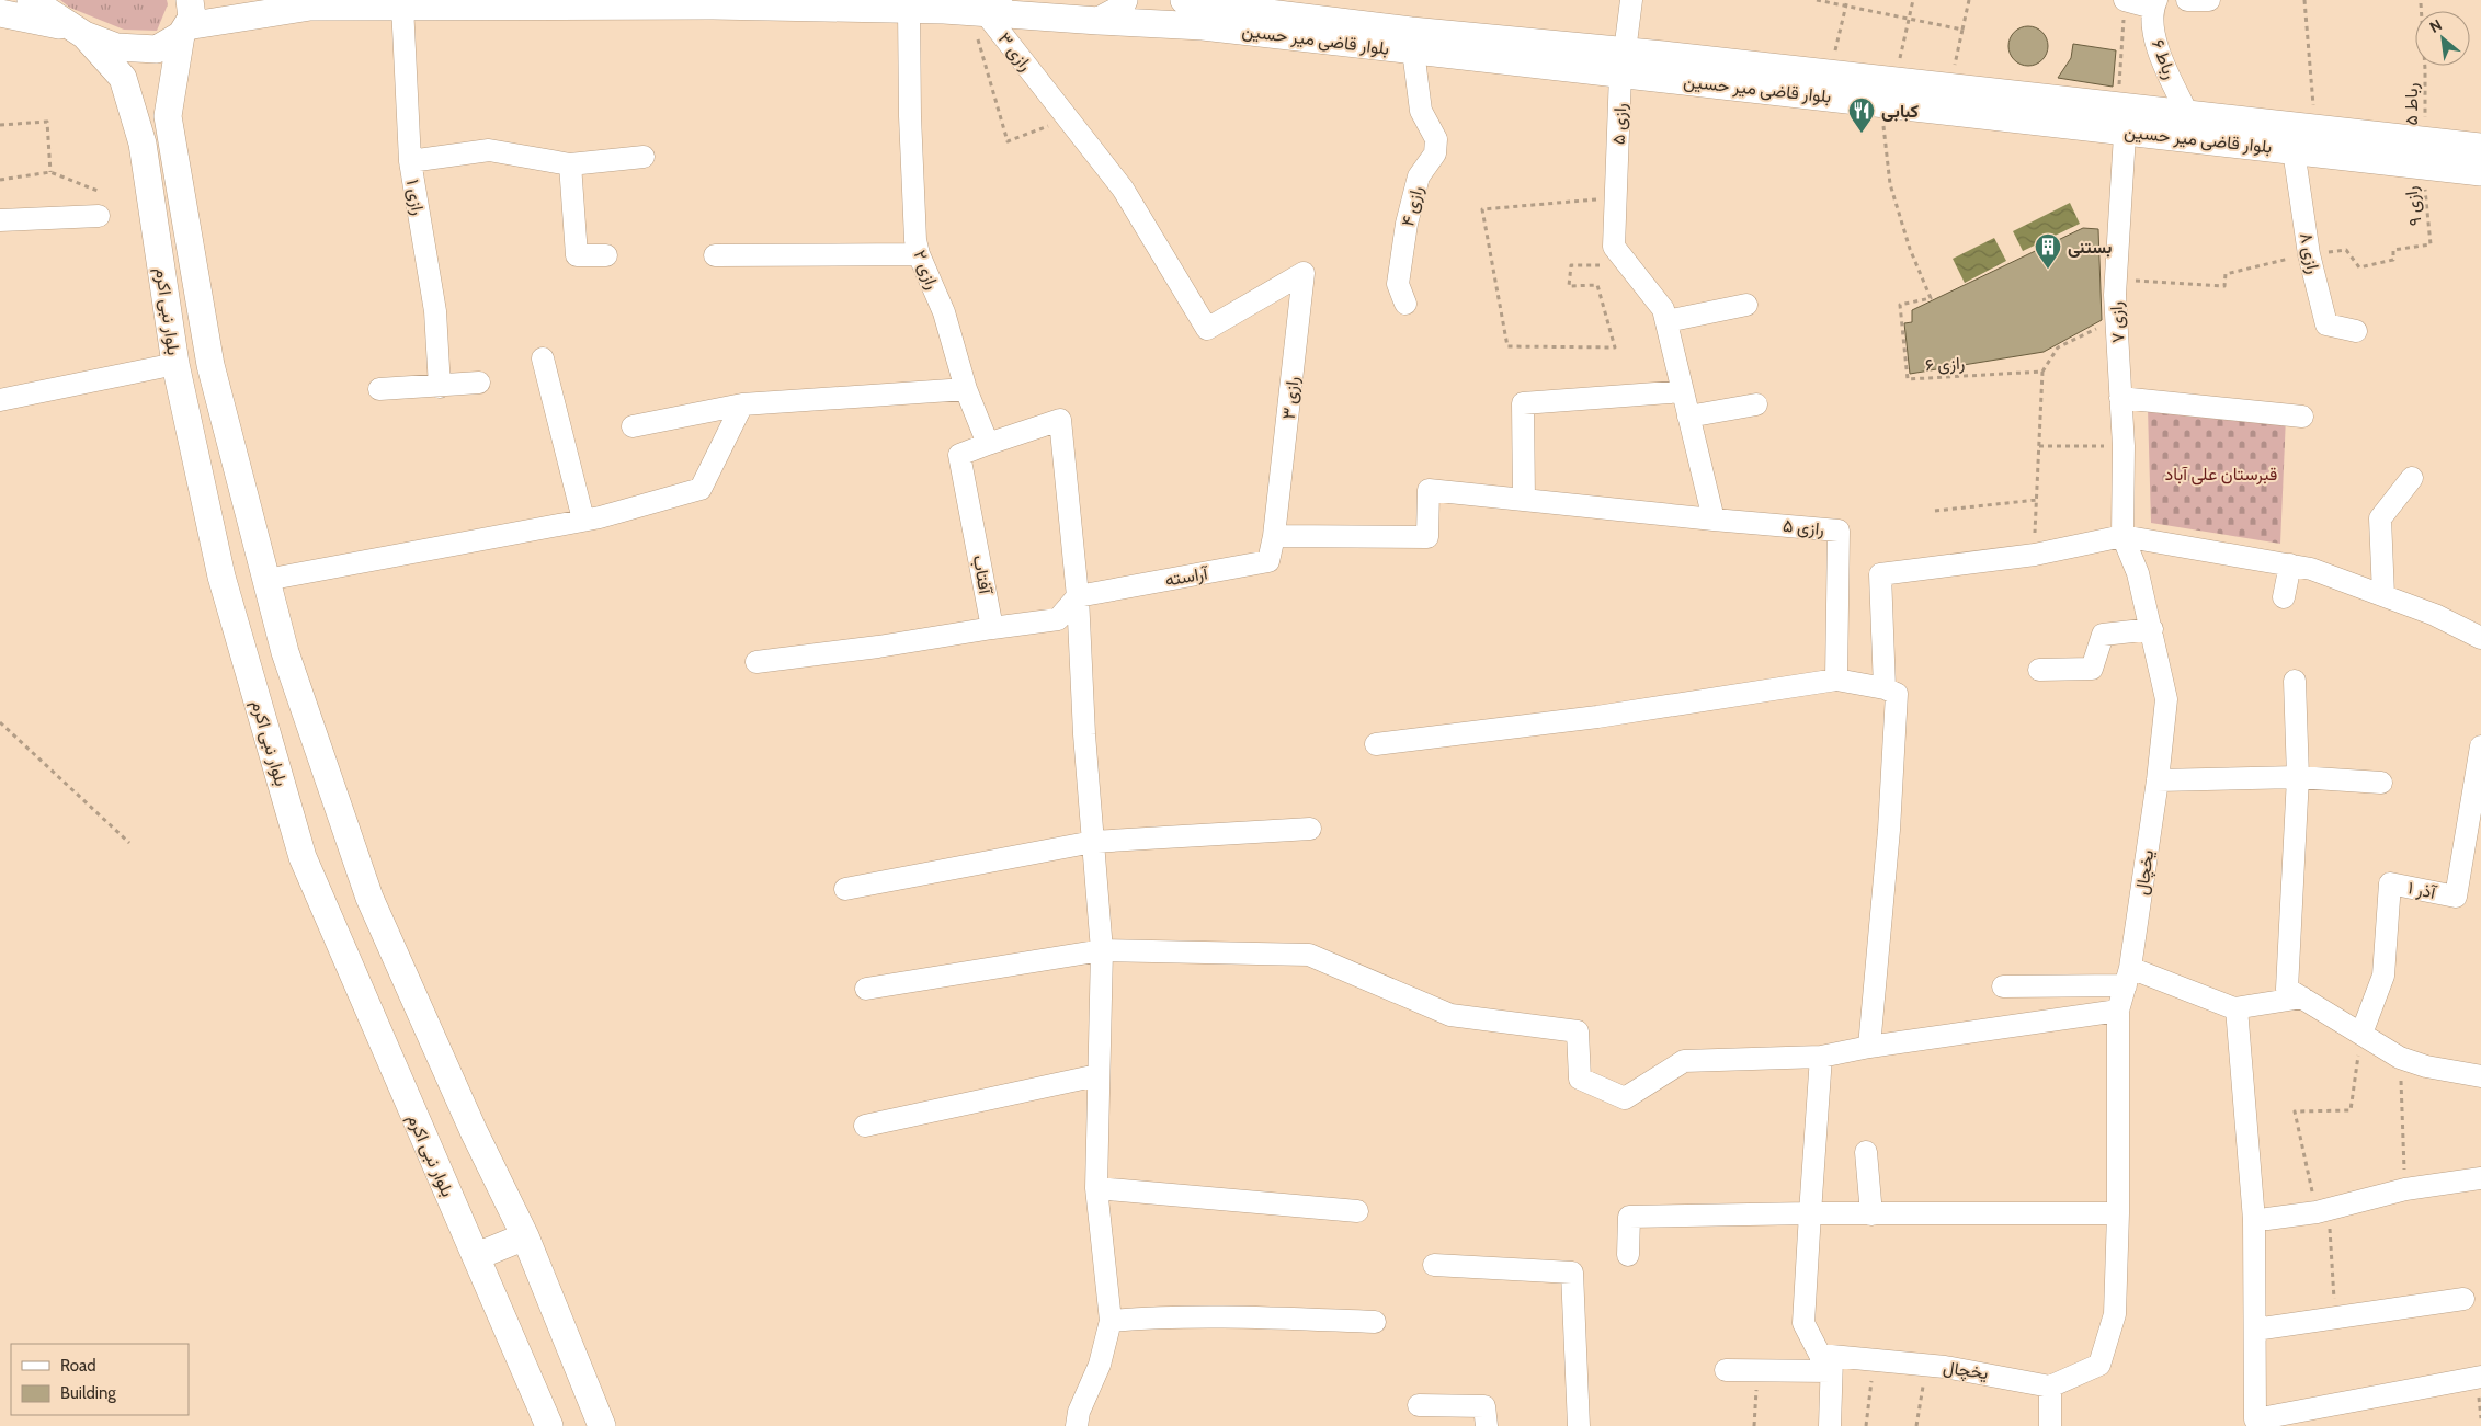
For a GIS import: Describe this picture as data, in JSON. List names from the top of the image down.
{
  "streets": {
    "main road": ["بلوار قاضی میر حسین", "بلوار نبی اکرم"],
    "street": [
      "رازی ۳",
      "رباط ۶",
      "رازی ۵",
      "رازی ۱",
      "رازی ۴",
      "رازی ۸",
      "رازی ۲",
      "رازی ۷",
      "آفتاب",
      "آراسته",
      "یخچال",
      "آذر ۱"
    ],
    "path": ["رباط ۵", "رازی ۹", "رازی ۶"]
  },
  "crossings": [
    ["بلوار قاضی میر حسین", "رازی ۳"],
    ["بلوار قاضی میر حسین", "رباط ۶"],
    ["بلوار قاضی میر حسین", "رباط ۵"],
    ["بلوار قاضی میر حسین", "رازی ۵"],
    ["بلوار قاضی میر حسین", "رازی ۴"],
    ["بلوار قاضی میر حسین", "رازی ۹"],
    ["بلوار قاضی میر حسین", "رازی ۸"],
    ["بلوار قاضی میر حسین", "رازی ۷"],
    ["بلوار قاضی میر حسین", "رازی ۶"],
    ["رازی ۳", "آراسته"],
    ["رباط ۵", "رازی ۹"],
    ["رازی ۹", "رازی ۸"],
    ["رازی ۲", "آفتاب"],
    ["رازی ۷", "یخچال"]
  ],
  "parks": ["قبرستان علی آباد"],
  "places": {
    "restaurant": ["کبابی"],
    "building": ["بستنی"]
  },
  "legend": ["Road", "Building"],
  "north": "top left"
}
